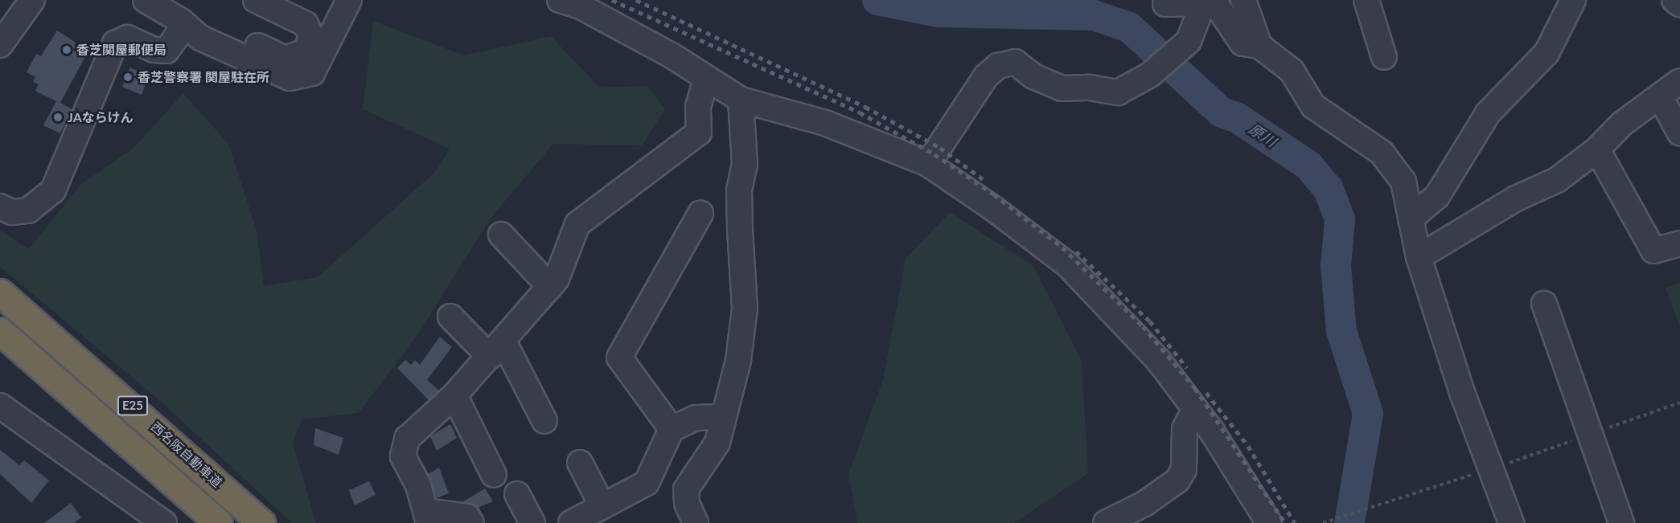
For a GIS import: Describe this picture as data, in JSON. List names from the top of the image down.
{
  "streets": {
    "highway": ["E25", "西名阪自動車道"]
  },
  "water": ["原川"],
  "places": ["香芝関屋郵便局", "香芝警察署 関屋駐在所", "JAならけん"]
}
